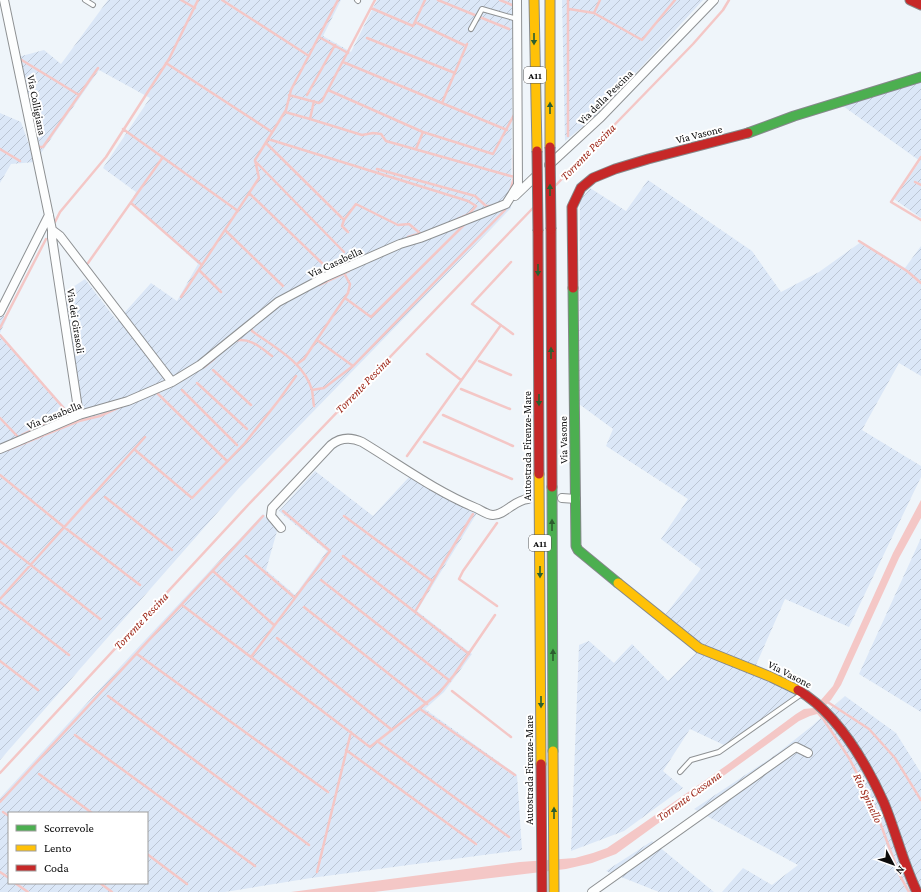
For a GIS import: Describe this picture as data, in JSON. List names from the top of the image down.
{
  "streets": {
    "main road": ["A11", "Via Vasone", "Autostrada Firenze-Mare"],
    "street": [
      "Via della Pescina",
      "Via Colligiana",
      "Via Casabella",
      "Via dei Girasoli"
    ]
  },
  "crossings": [
    ["Via della Pescina", "Via Casabella"],
    ["Via Colligiana", "Via dei Girasoli"],
    ["Via Casabella", "Via dei Girasoli"]
  ],
  "water": ["Torrente Pescina", "Torrente Cessana", "Rio Spinello"],
  "legend": ["Scorrevole", "Lento", "Coda"],
  "north": "bottom right"
}
